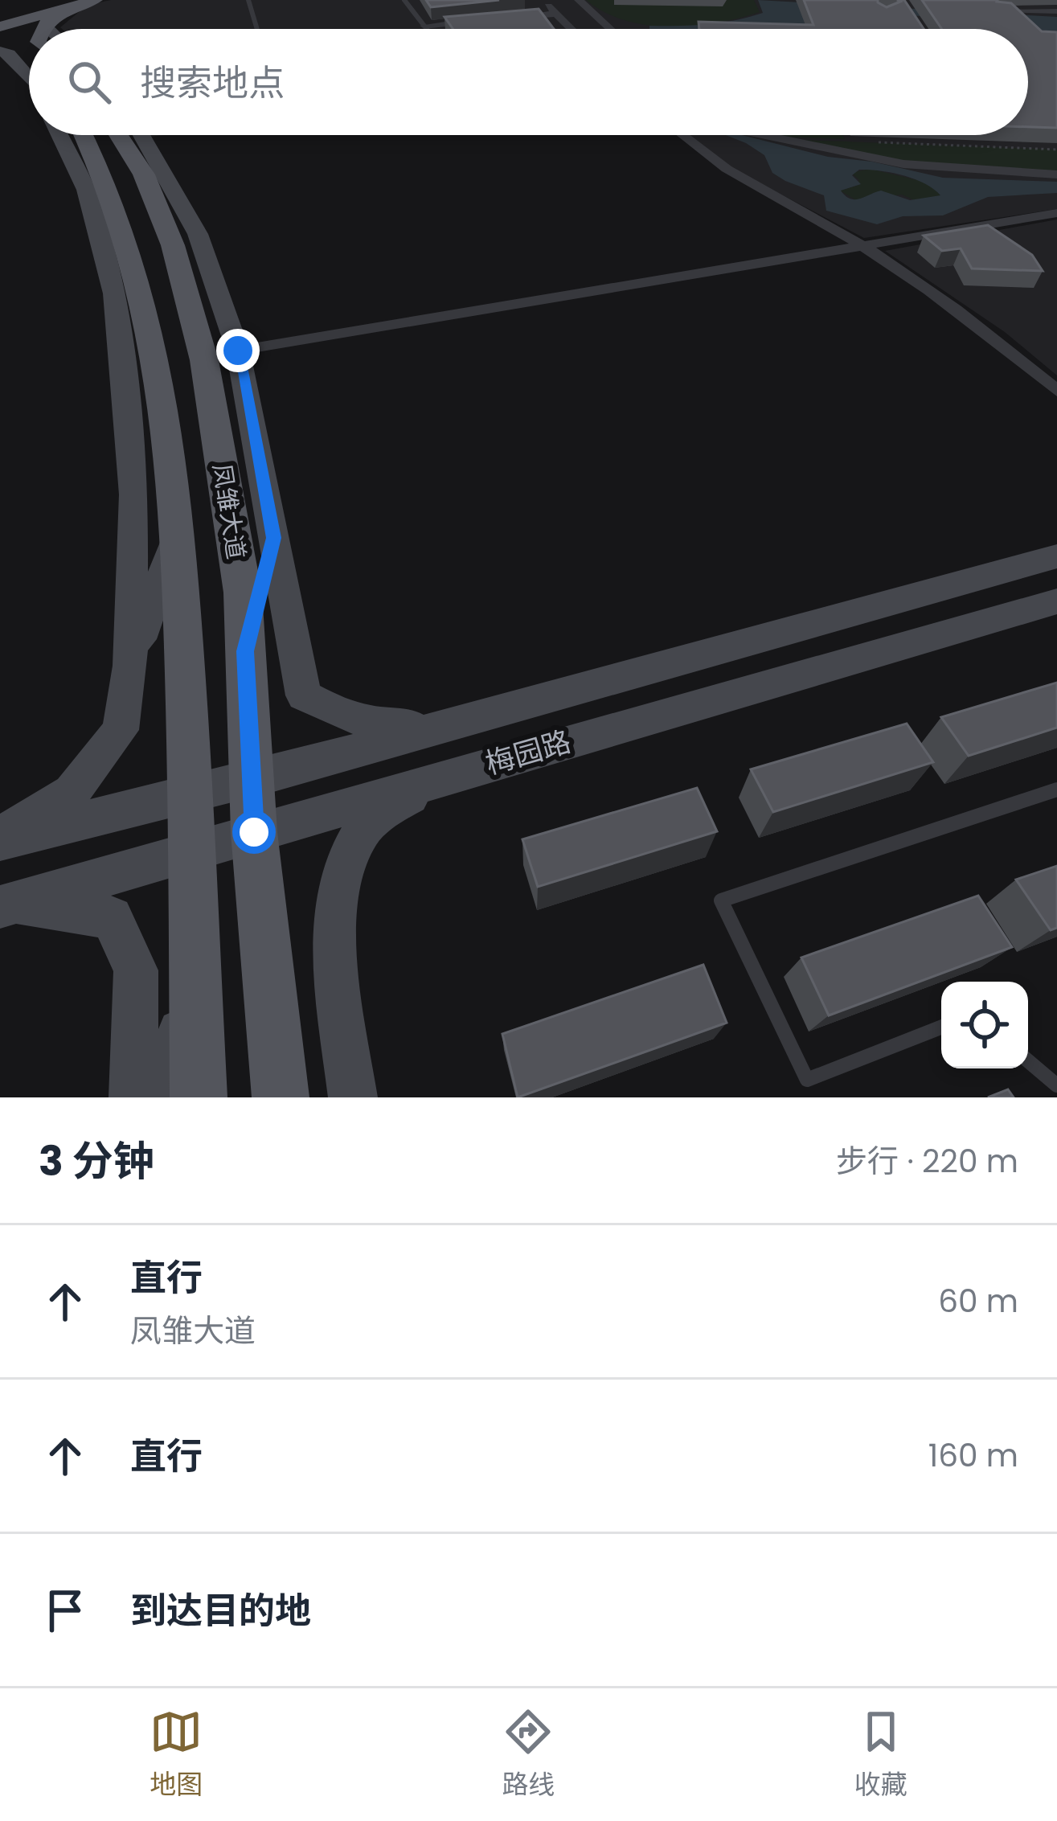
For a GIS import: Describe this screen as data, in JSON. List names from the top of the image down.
{
  "streets": {
    "main road": ["凤雏大道"],
    "street": ["梅园路"]
  },
  "crossings": [
    ["凤雏大道", "梅园路"]
  ],
  "page": {
    "search": "搜索地点",
    "heading": ["3 分钟", "步行 · 220 m"],
    "list": [
      ["直行", "凤雏大道", "60 m"],
      ["直行", "160 m"],
      "到达目的地"
    ],
    "nav": ["地图", "路线", "收藏"]
  }
}
